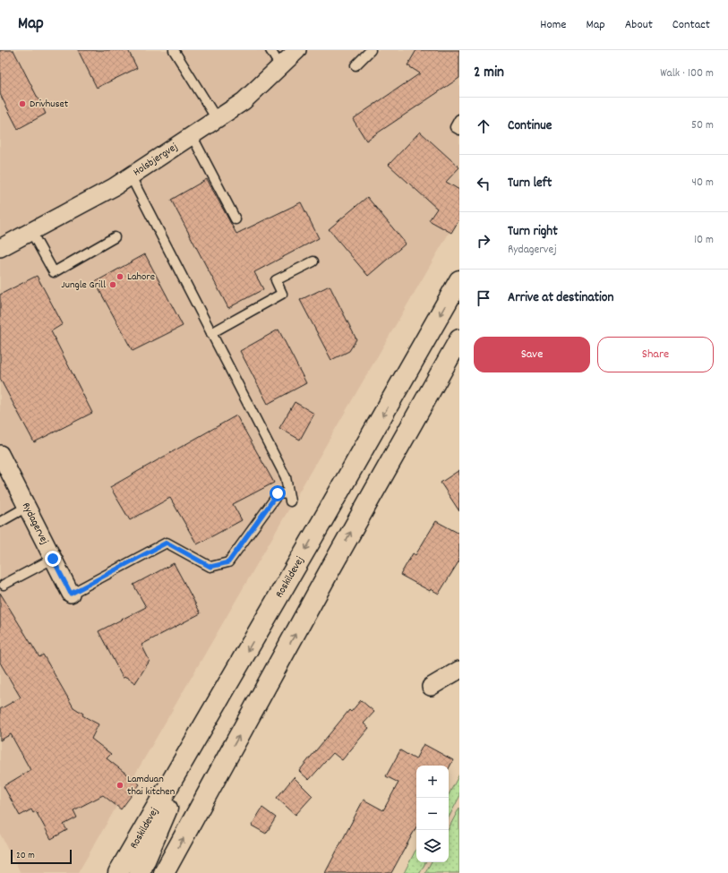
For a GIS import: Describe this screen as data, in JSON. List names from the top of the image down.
{
  "streets": {
    "main road": ["Roskildevej"],
    "street": ["Holsbjergvej", "Rydagervej"]
  },
  "places": [
    "Drivhuset",
    "Lahore",
    "Jungle Grill",
    "Lamduan thai kitchen"
  ],
  "scale_bar": "20 m",
  "page": {
    "header": "Map",
    "nav": [
      "Home",
      "Map",
      "About",
      "Contact"
    ],
    "heading": ["2 min", "Walk · 100 m"],
    "list": [
      ["Continue", "50 m"],
      ["Turn left", "40 m"],
      ["Turn right", "Rydagervej", "10 m"],
      "Arrive at destination"
    ],
    "buttons": ["Save", "Share"],
    "map_buttons": ["+", "−"],
    "scale": "20 m"
  }
}
